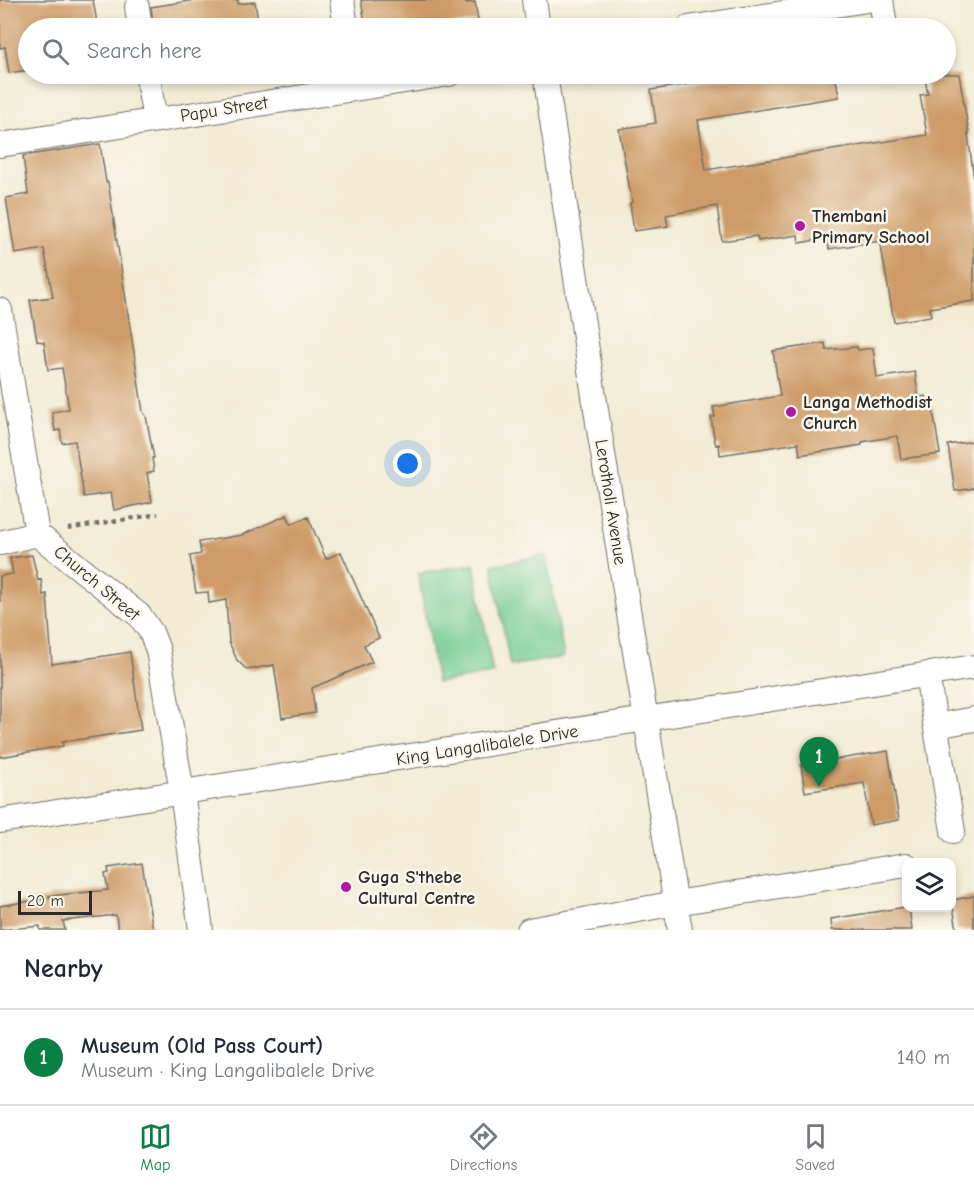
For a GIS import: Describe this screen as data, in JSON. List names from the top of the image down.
{
  "streets": {
    "street": [
      "Papu Street",
      "Lerotholi Avenue",
      "Church Street",
      "King Langalibalele Drive"
    ]
  },
  "crossings": [
    ["Lerotholi Avenue", "King Langalibalele Drive"],
    ["Church Street", "King Langalibalele Drive"]
  ],
  "places": ["Thembani Primary School", "Langa Methodist Church", "Guga S'thebe Cultural Centre"],
  "scale_bar": "20 m",
  "page": {
    "search": "Search here",
    "pins": "1",
    "scale": "20 m",
    "heading": "Nearby",
    "list": [
      {
        "mark": "1",
        "name": "Museum (Old Pass Court)",
        "note": "Museum · King Langalibalele Drive",
        "value": "140 m"
      }
    ],
    "nav": ["Map", "Directions", "Saved"]
  }
}
